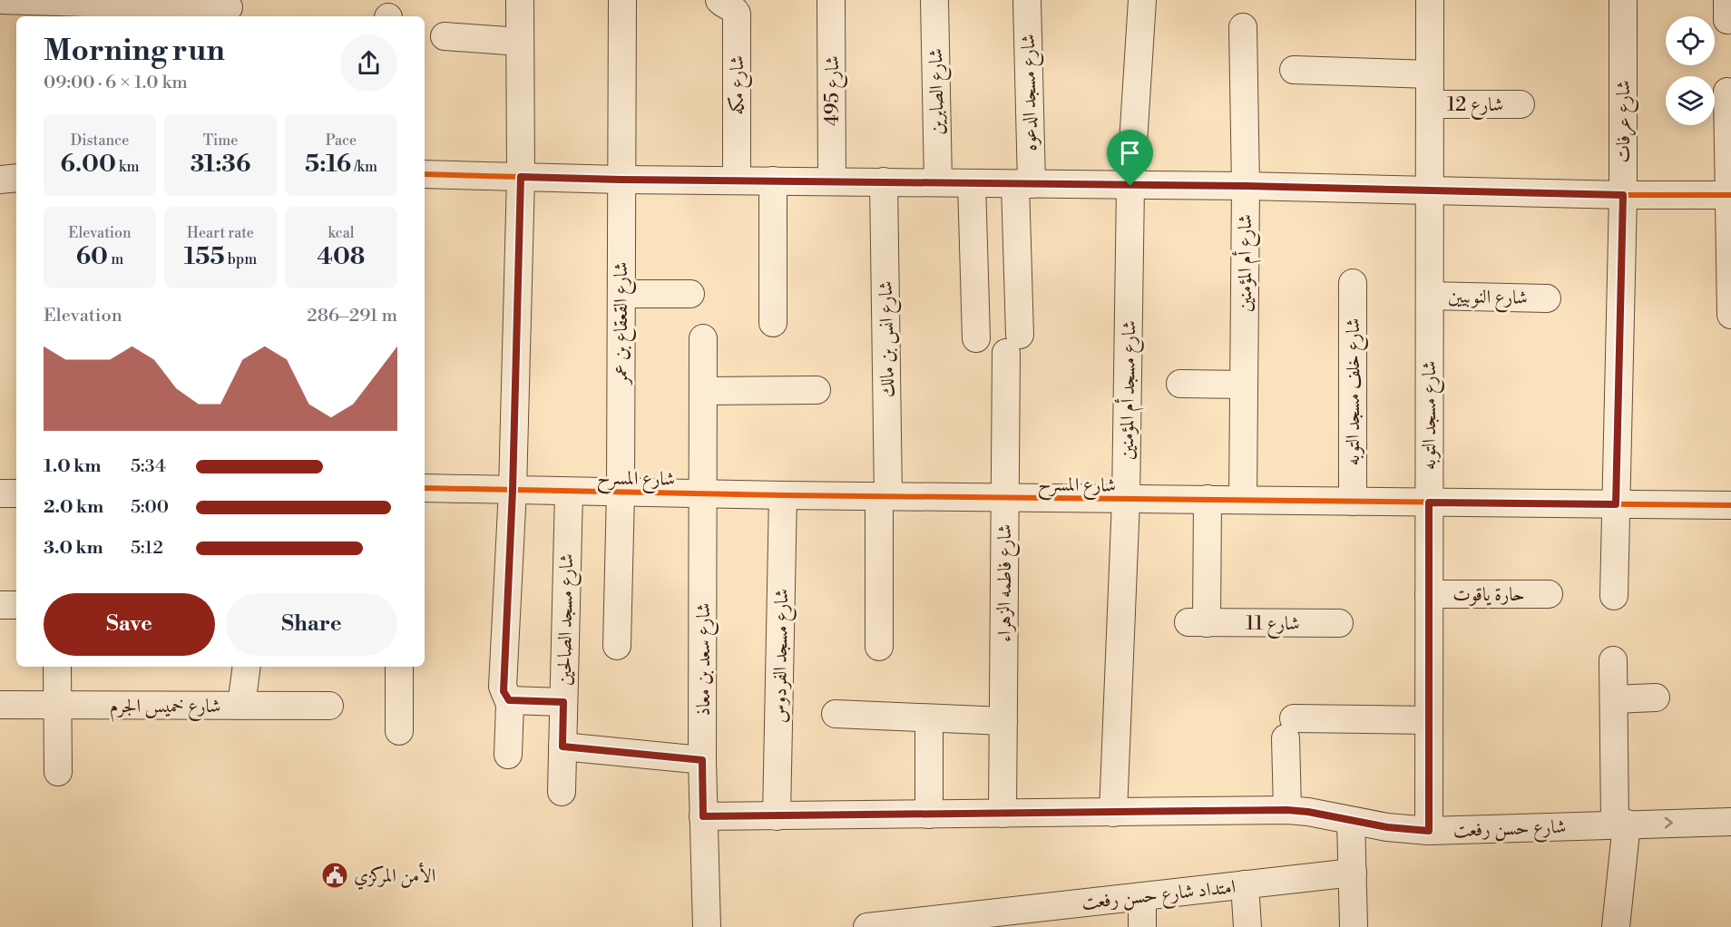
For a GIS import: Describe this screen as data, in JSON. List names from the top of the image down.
{
  "streets": {
    "street": [
      "شارع مكه",
      "شارع 495",
      "شارع الصابرين",
      "شارع مسجد الدعوه",
      "شارع 12",
      "شارع عرفات",
      "شارع أم المؤمنين",
      "شارع النوبيين",
      "شارع القعقاع بن عمر",
      "شارع انس بن مالك",
      "شارع مسجد أم المؤمنين",
      "شارع خلف مسجد التوبه",
      "شارع مسجد التوبه",
      "شارع المسرح",
      "شارع فاطمه الزهراء",
      "حارة ياقوت",
      "شارع مسجد الصالحين",
      "شارع 11",
      "شارع مسجد الفردوس",
      "شارع سعد بن معاذ",
      "شارع خميس الجرم",
      "شارع حسن رفعت",
      "امتداد شارع حسن رفعت"
    ]
  },
  "crossings": [
    ["شارع مسجد الدعوه", "شارع فاطمه الزهراء"],
    ["شارع 12", "شارع مسجد التوبه"],
    ["شارع عرفات", "شارع المسرح"],
    ["شارع أم المؤمنين", "شارع المسرح"],
    ["شارع النوبيين", "شارع مسجد التوبه"],
    ["شارع القعقاع بن عمر", "شارع المسرح"],
    ["شارع انس بن مالك", "شارع المسرح"],
    ["شارع مسجد أم المؤمنين", "شارع المسرح"],
    ["شارع مسجد أم المؤمنين", "شارع حسن رفعت"],
    ["شارع خلف مسجد التوبه", "شارع المسرح"],
    ["شارع مسجد التوبه", "شارع المسرح"],
    ["شارع مسجد التوبه", "حارة ياقوت"],
    ["شارع مسجد التوبه", "شارع حسن رفعت"],
    ["شارع المسرح", "شارع فاطمه الزهراء"],
    ["شارع المسرح", "شارع مسجد الصالحين"],
    ["شارع المسرح", "شارع 11"],
    ["شارع المسرح", "شارع مسجد الفردوس"],
    ["شارع المسرح", "شارع سعد بن معاذ"],
    ["شارع فاطمه الزهراء", "شارع حسن رفعت"],
    ["شارع مسجد الفردوس", "شارع حسن رفعت"],
    ["شارع سعد بن معاذ", "شارع حسن رفعت"]
  ],
  "places": {
    "public building": ["الأمن المركزي"]
  },
  "page": {
    "heading": ["Morning run", "09:00 · 6 × 1.0 km"],
    "stats": [
      ["Distance", "6.00 km"],
      ["Time", "31:36"],
      ["Pace", "5:16 /km"],
      ["Elevation", "60 m"],
      ["Heart rate", "155 bpm"],
      ["kcal", "408"]
    ],
    "chart": ["Elevation", "286–291 m"],
    "list": [
      {
        "name": "1.0 km",
        "note": "5:34"
      },
      {
        "name": "2.0 km",
        "note": "5:00"
      },
      {
        "name": "3.0 km",
        "note": "5:12"
      }
    ],
    "buttons": ["Save", "Share"]
  }
}
